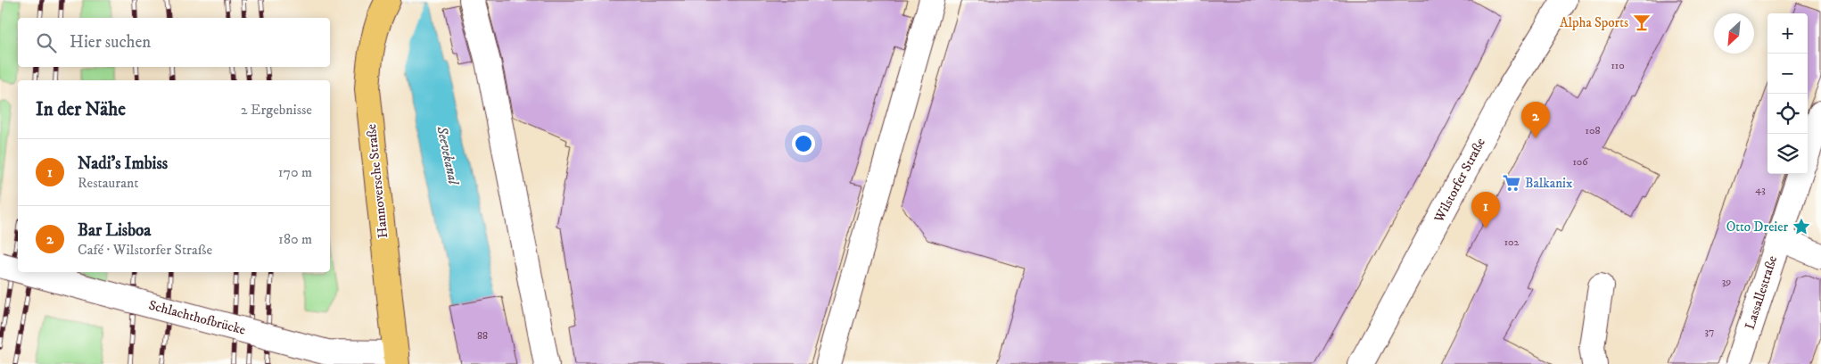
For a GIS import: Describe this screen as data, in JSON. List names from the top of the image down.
{
  "streets": {
    "main road": ["Hannoversche Straße"],
    "street": ["Wilstorfer Straße", "Lassallestraße", "Schlachthofbrücke"]
  },
  "crossings": [
    ["Hannoversche Straße", "Schlachthofbrücke"]
  ],
  "water": ["Seevekanal"],
  "places": {
    "bar": ["Alpha Sports"],
    "supermarket": ["Balkanix"],
    "place": ["Otto Dreier"]
  },
  "house_numbers": [
    "110",
    "108",
    "106",
    "43",
    "102",
    "39",
    "37",
    "88"
  ],
  "north": "bottom left",
  "page": {
    "map_buttons": ["+", "−"],
    "search": "Hier suchen",
    "heading": ["In der Nähe", "2 Ergebnisse"],
    "pins": ["2", "1"],
    "list": [
      {
        "mark": "1",
        "name": "Nadi's Imbiss",
        "note": "Restaurant",
        "value": "170 m"
      },
      {
        "mark": "2",
        "name": "Bar Lisboa",
        "note": "Café · Wilstorfer Straße",
        "value": "180 m"
      }
    ]
  }
}
